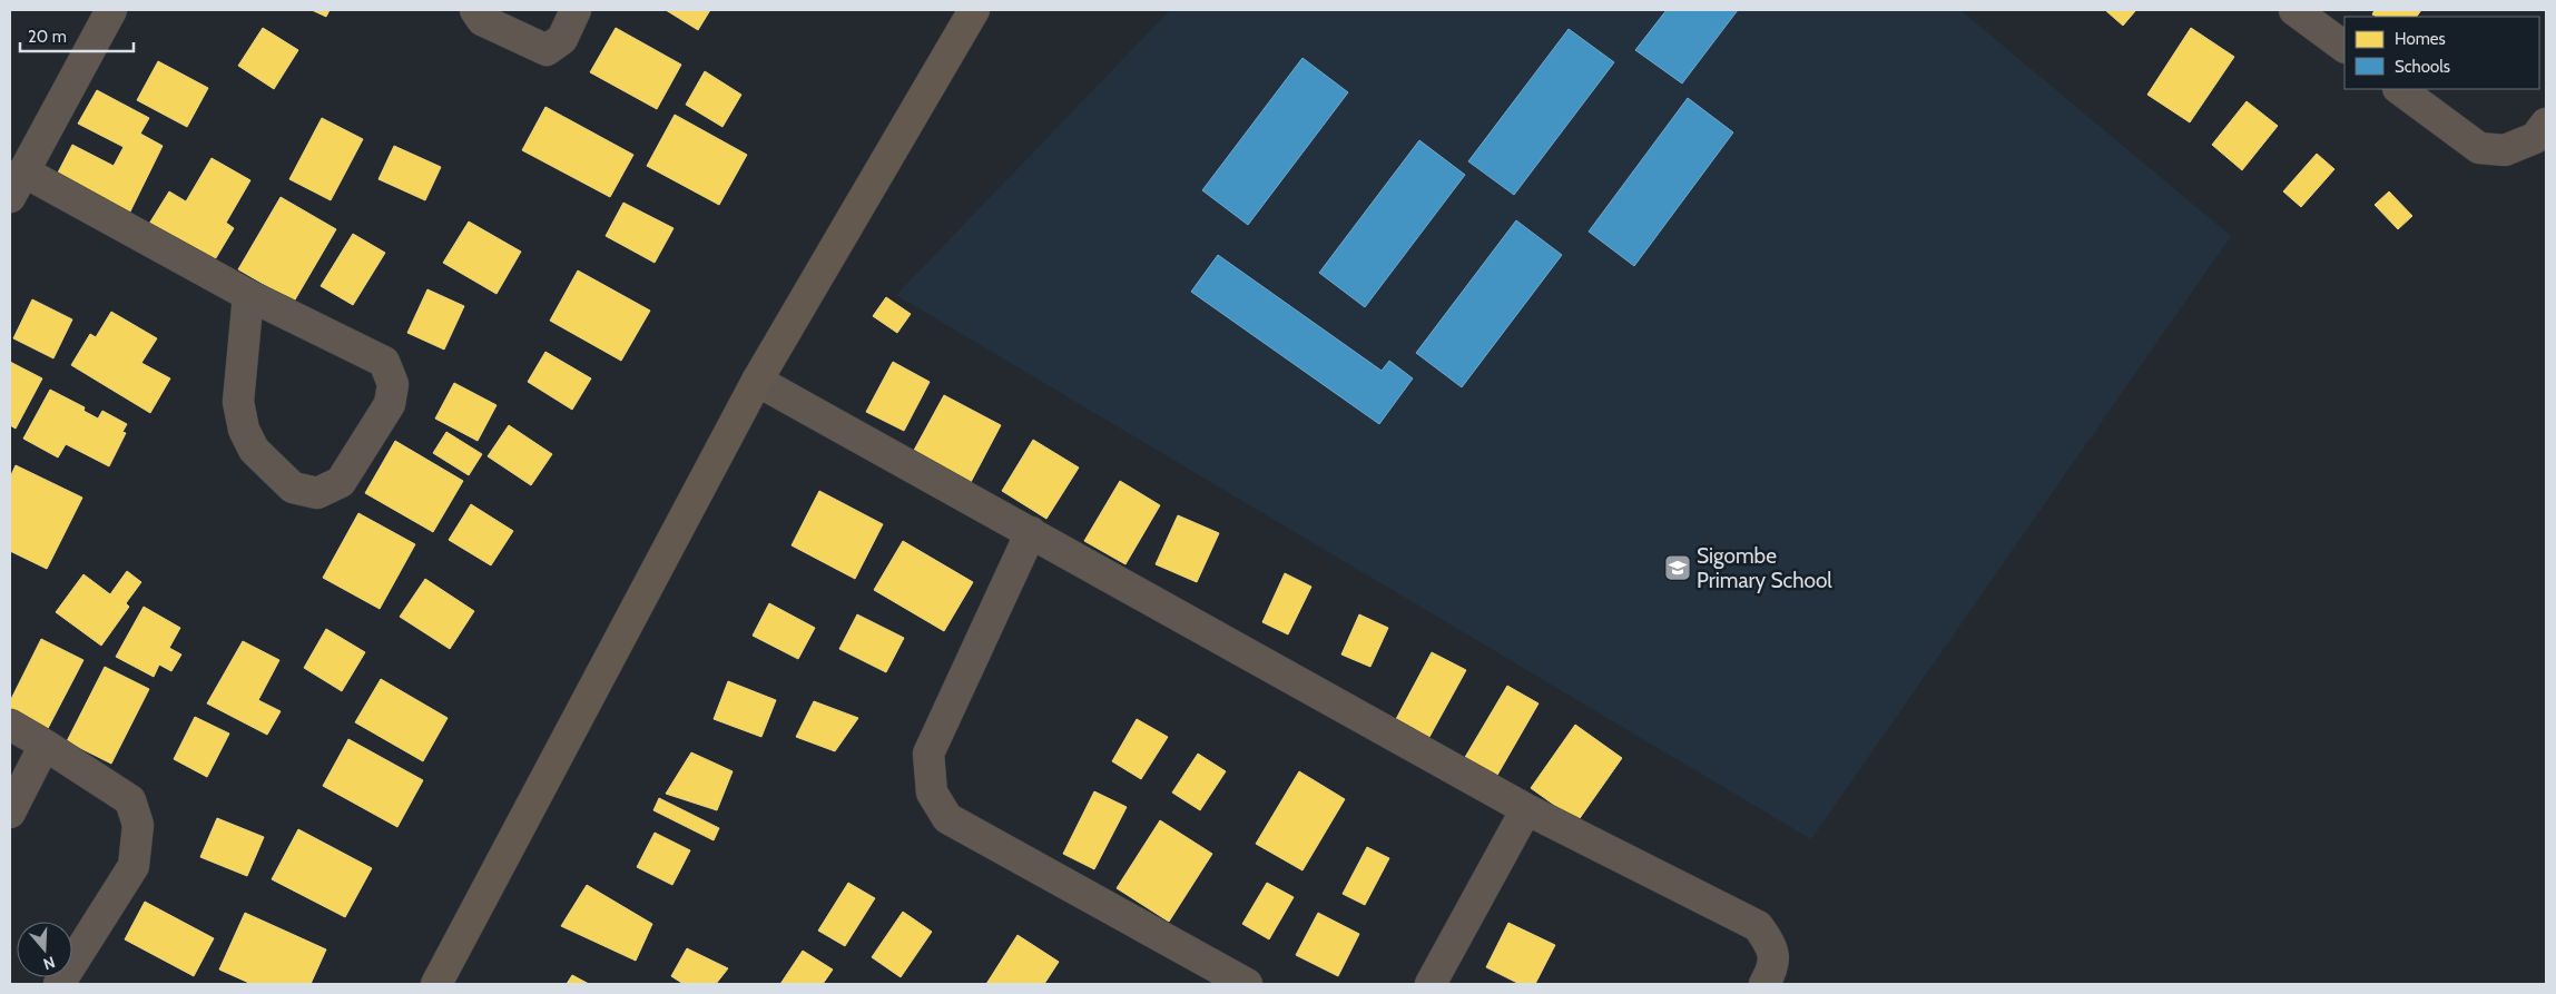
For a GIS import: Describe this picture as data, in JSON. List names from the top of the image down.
{
  "places": {
    "school or university": ["Sigombe Primary School"]
  },
  "legend": ["Homes", "Schools"],
  "scale_bar": "20 m",
  "north": "bottom"
}
